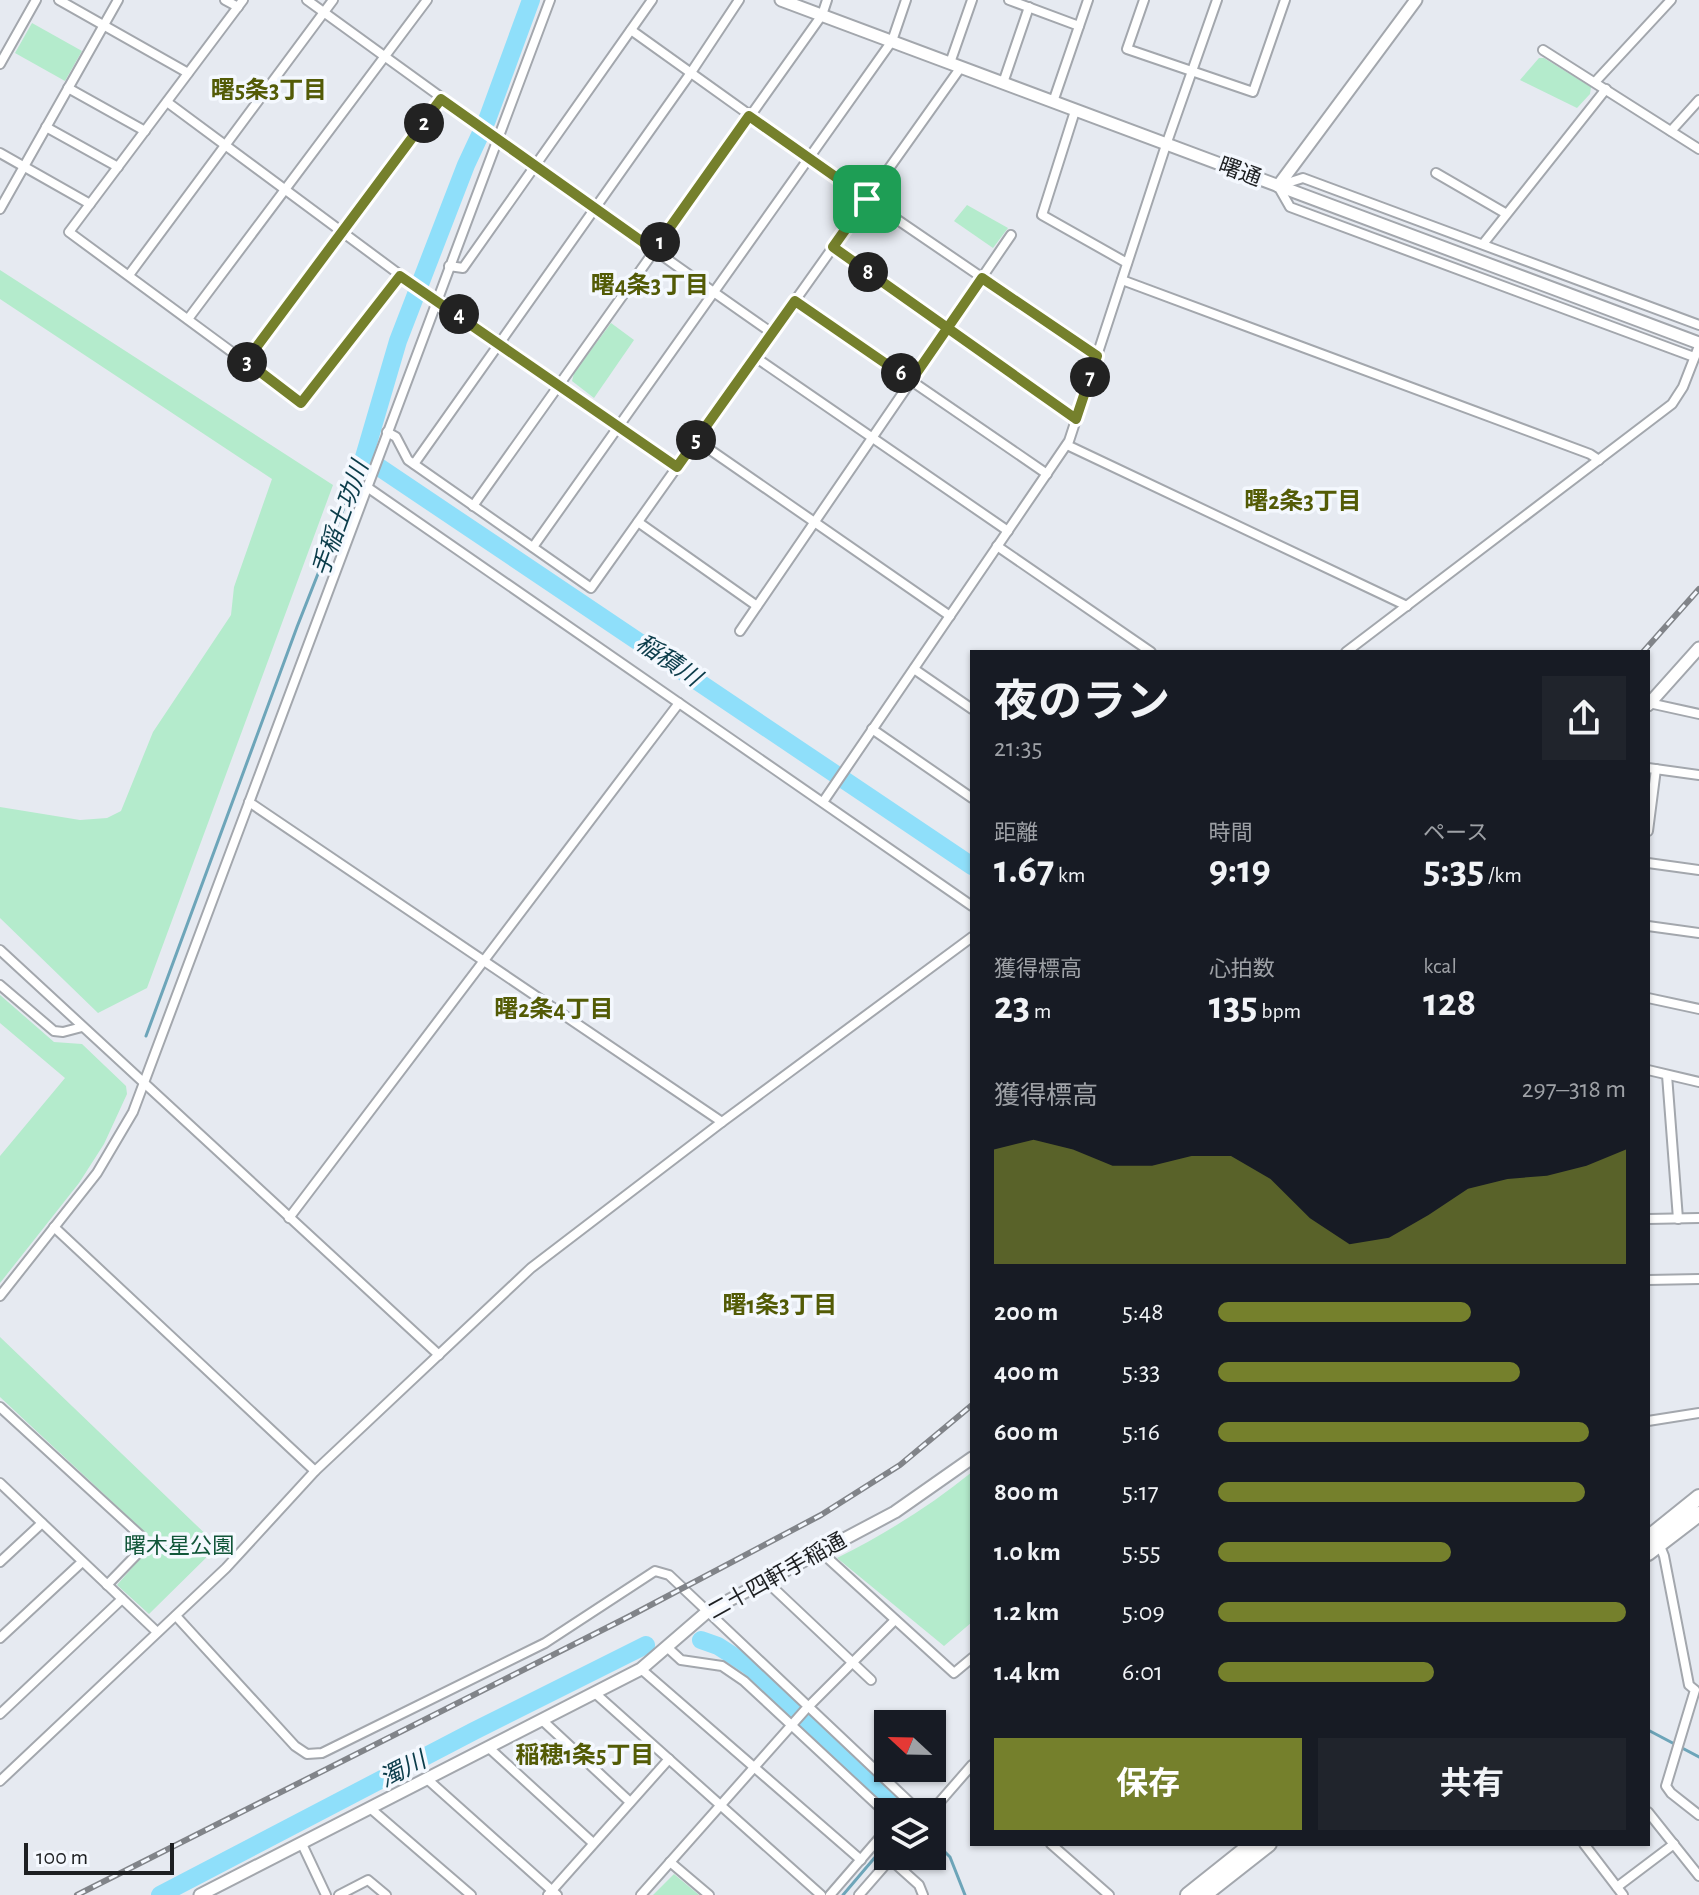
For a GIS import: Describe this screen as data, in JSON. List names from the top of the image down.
{
  "streets": {
    "street": ["曙通", "二十四軒手稲通"]
  },
  "districts": [
    "曙5条3丁目",
    "曙4条3丁目",
    "曙2条3丁目",
    "曙2条4丁目",
    "曙1条3丁目",
    "稲穂1条5丁目"
  ],
  "water": ["手稲土功川", "稲積川", "濁川"],
  "parks": ["曙木星公園"],
  "scale_bar": "100 m",
  "north": "left",
  "page": {
    "pins": [
      "2",
      "1",
      "8",
      "4",
      "3",
      "6",
      "7",
      "5"
    ],
    "heading": ["夜のラン", "21:35"],
    "stats": [
      ["距離", "1.67 km"],
      ["時間", "9:19"],
      ["ペース", "5:35 /km"],
      ["獲得標高", "23 m"],
      ["心拍数", "135 bpm"],
      ["kcal", "128"]
    ],
    "chart": ["獲得標高", "297–318 m"],
    "list": [
      {
        "name": "200 m",
        "note": "5:48"
      },
      {
        "name": "400 m",
        "note": "5:33"
      },
      {
        "name": "600 m",
        "note": "5:16"
      },
      {
        "name": "800 m",
        "note": "5:17"
      },
      {
        "name": "1.0 km",
        "note": "5:55"
      },
      {
        "name": "1.2 km",
        "note": "5:09"
      },
      {
        "name": "1.4 km",
        "note": "6:01"
      }
    ],
    "buttons": ["保存", "共有"],
    "scale": "100 m"
  }
}
